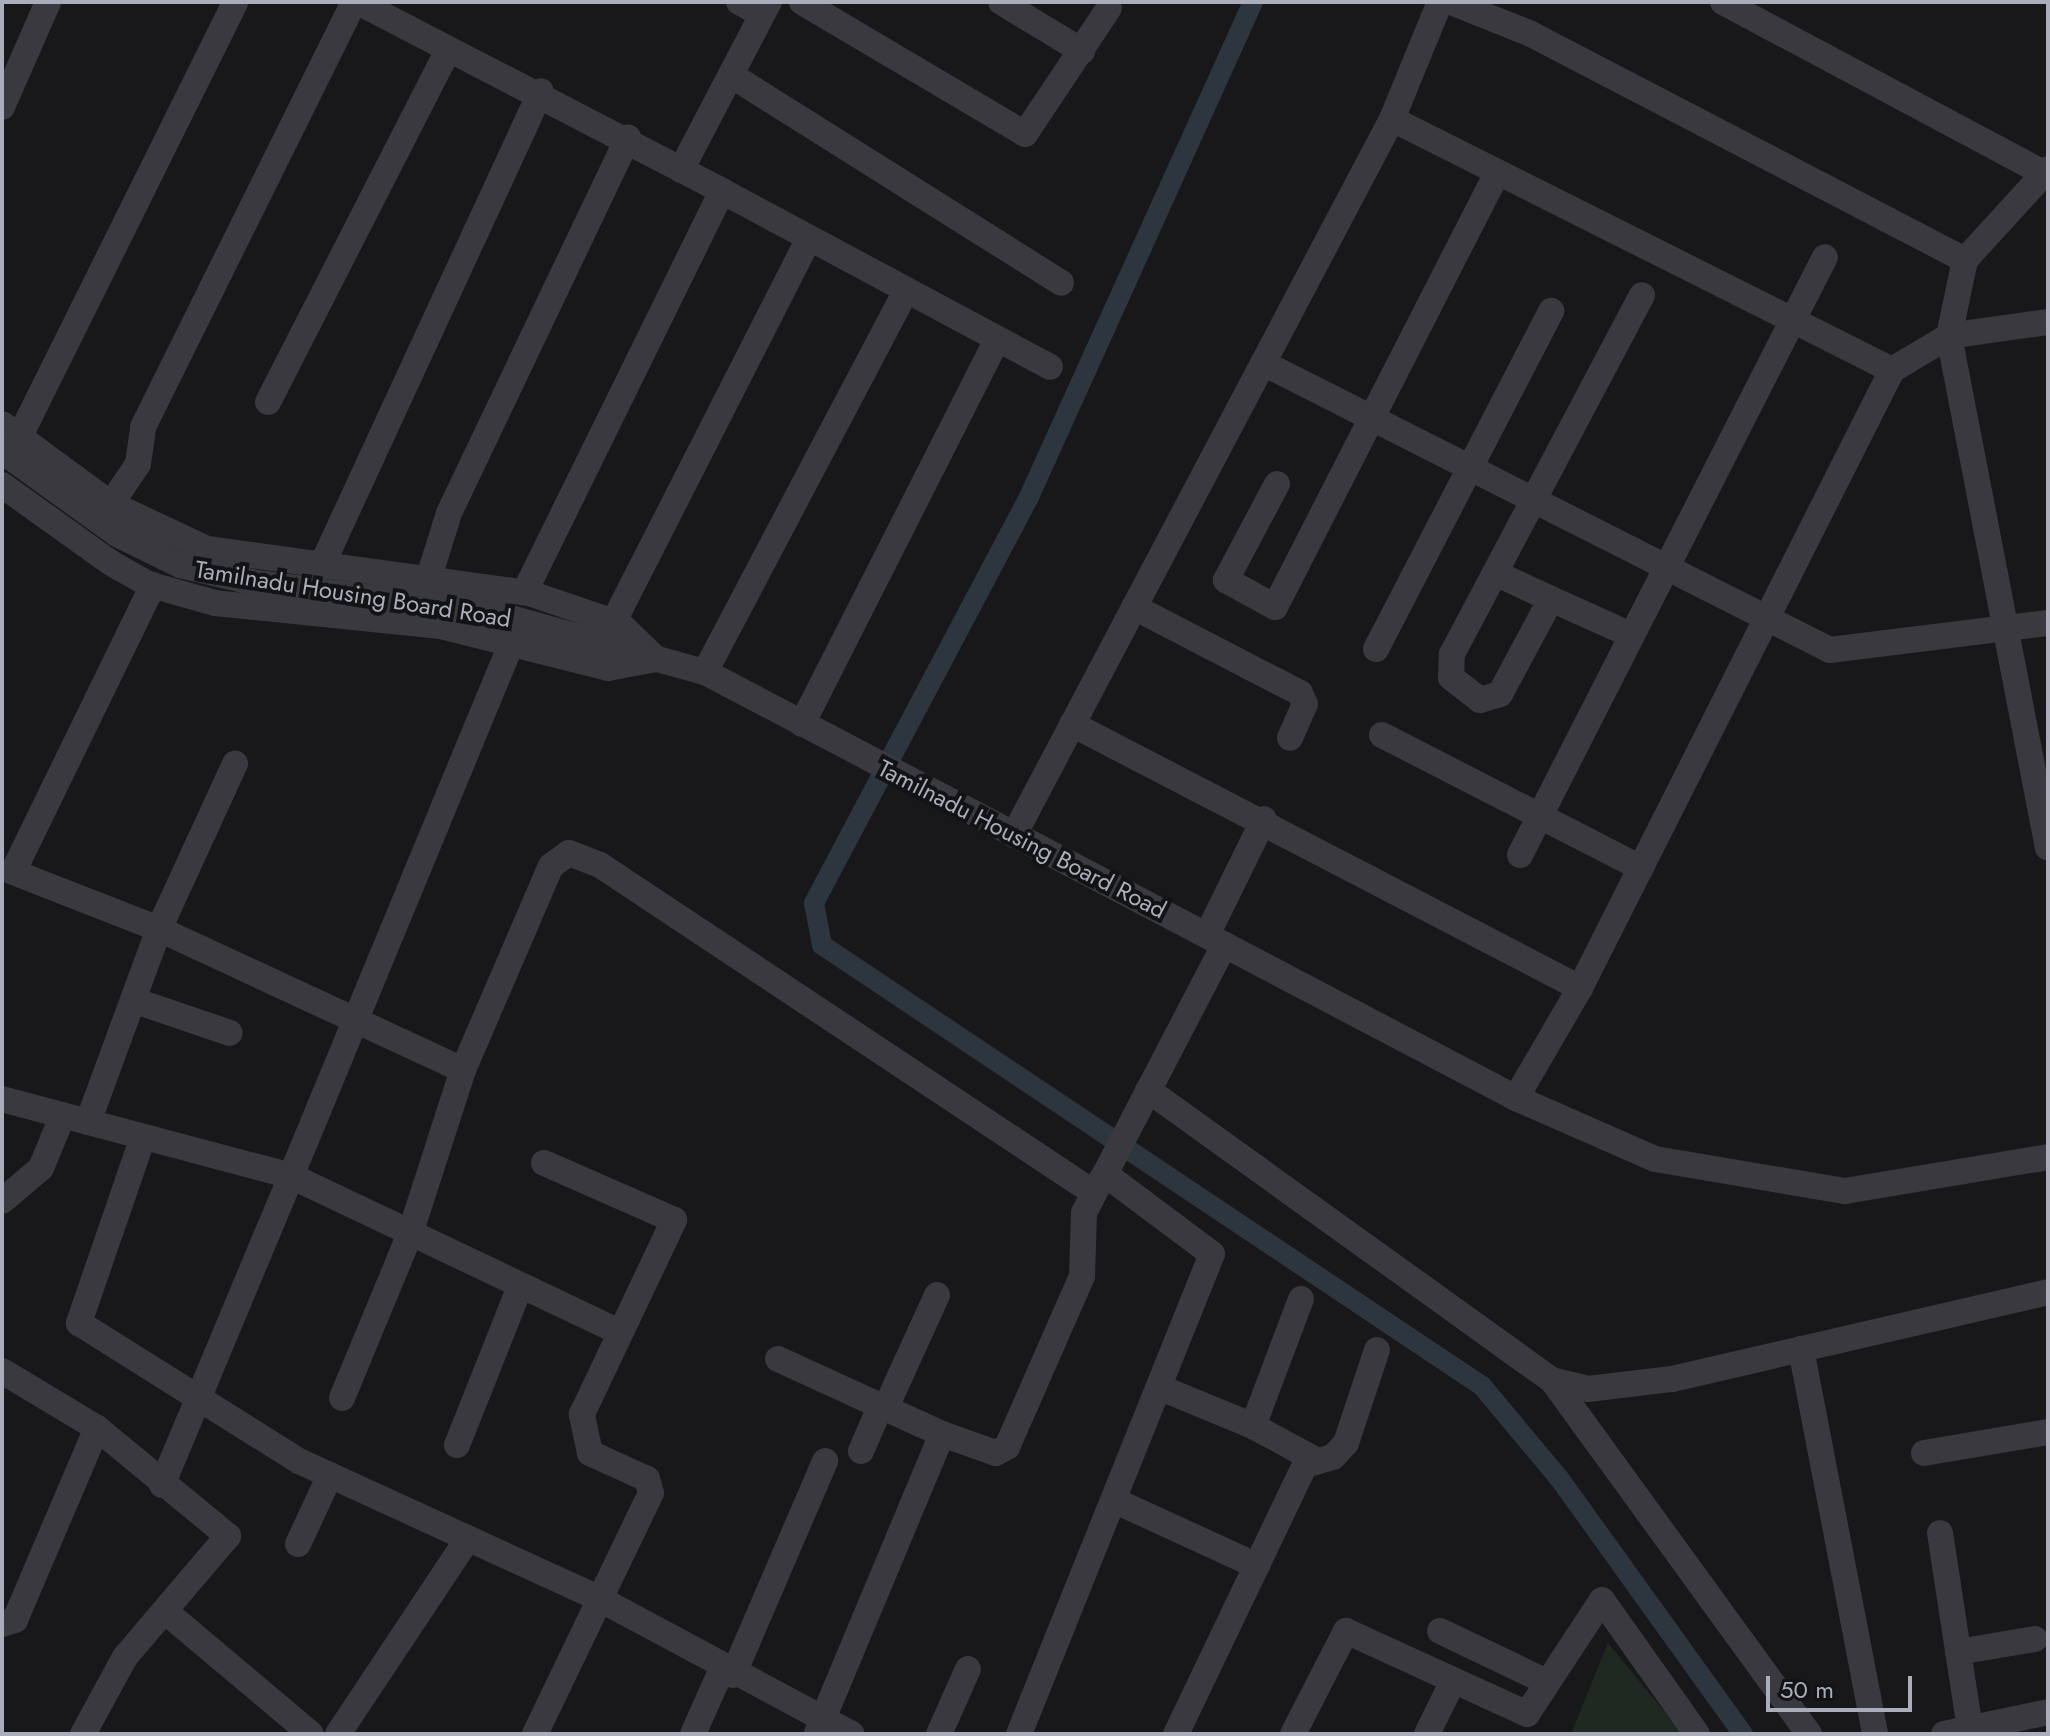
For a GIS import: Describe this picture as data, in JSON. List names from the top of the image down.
{
  "streets": {
    "street": ["Tamilnadu Housing Board Road"]
  },
  "scale_bar": "50 m"
}
